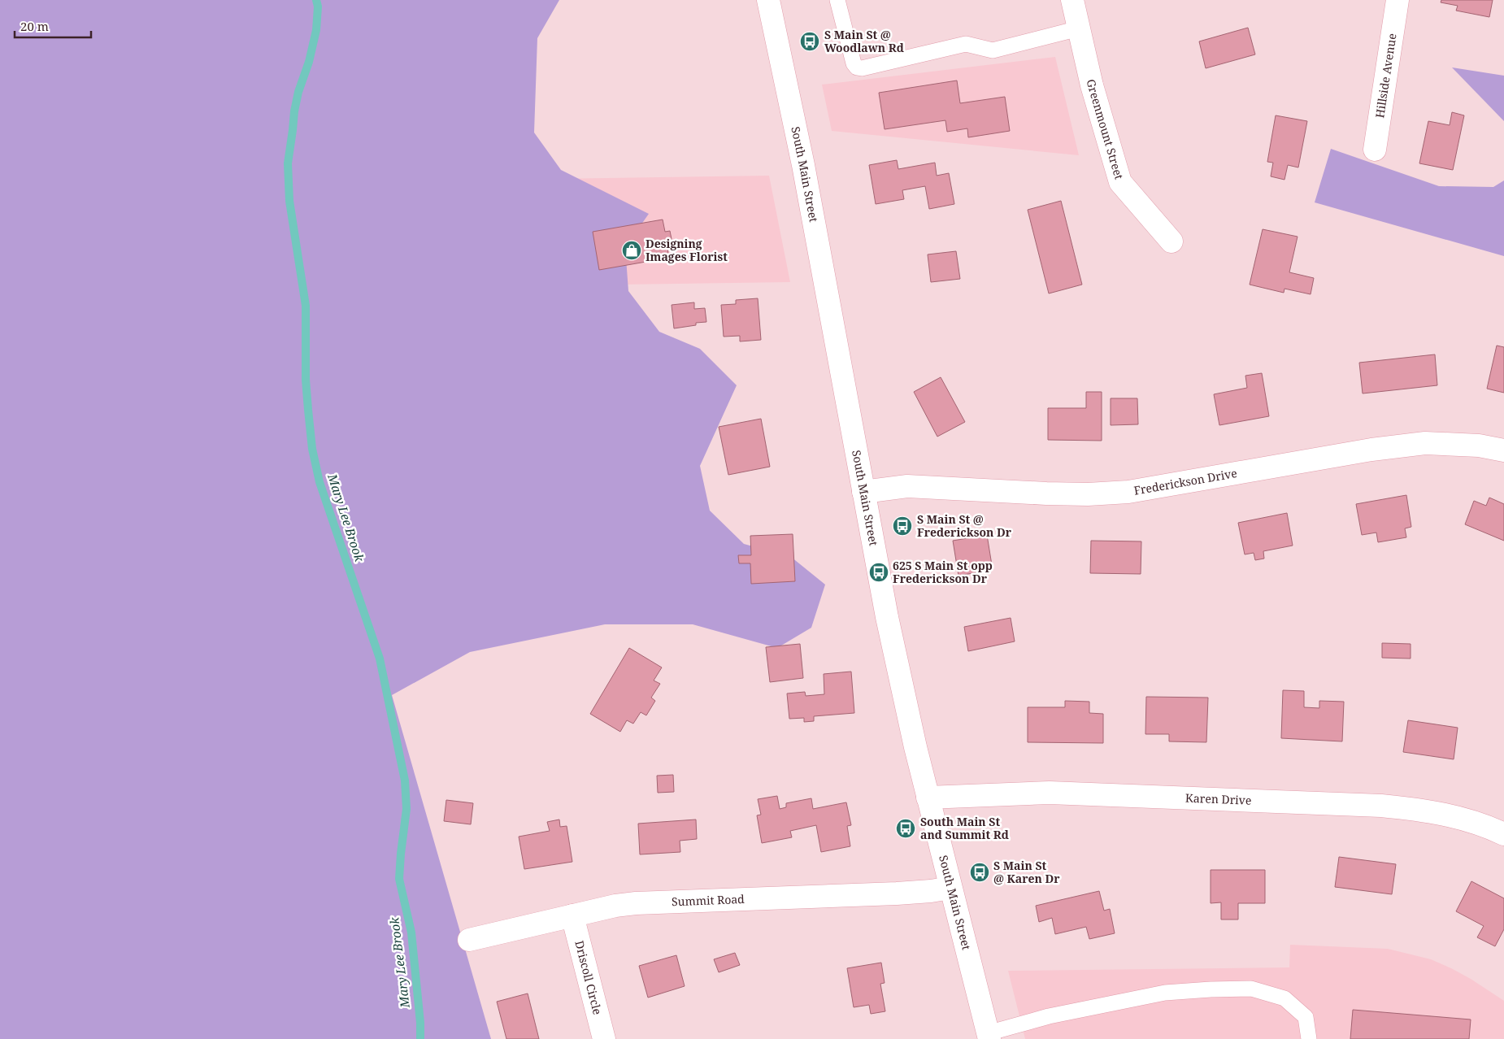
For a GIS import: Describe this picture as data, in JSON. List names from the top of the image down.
{
  "streets": {
    "street": [
      "Hillside Avenue",
      "Greenmount Street",
      "South Main Street",
      "Frederickson Drive",
      "Karen Drive",
      "Summit Road",
      "Driscoll Circle"
    ]
  },
  "crossings": [
    ["South Main Street", "Frederickson Drive"],
    ["South Main Street", "Karen Drive"],
    ["South Main Street", "Summit Road"],
    ["Summit Road", "Driscoll Circle"]
  ],
  "water": ["Mary Lee Brook"],
  "places": {
    "bus stop": [
      "S Main St @ Woodlawn Rd",
      "S Main St @ Frederickson Dr",
      "625 S Main St opp Frederickson Dr",
      "South Main St and Summit Rd",
      "S Main St @ Karen Dr"
    ],
    "shop": ["Designing Images Florist"]
  },
  "scale_bar": "20 m"
}
